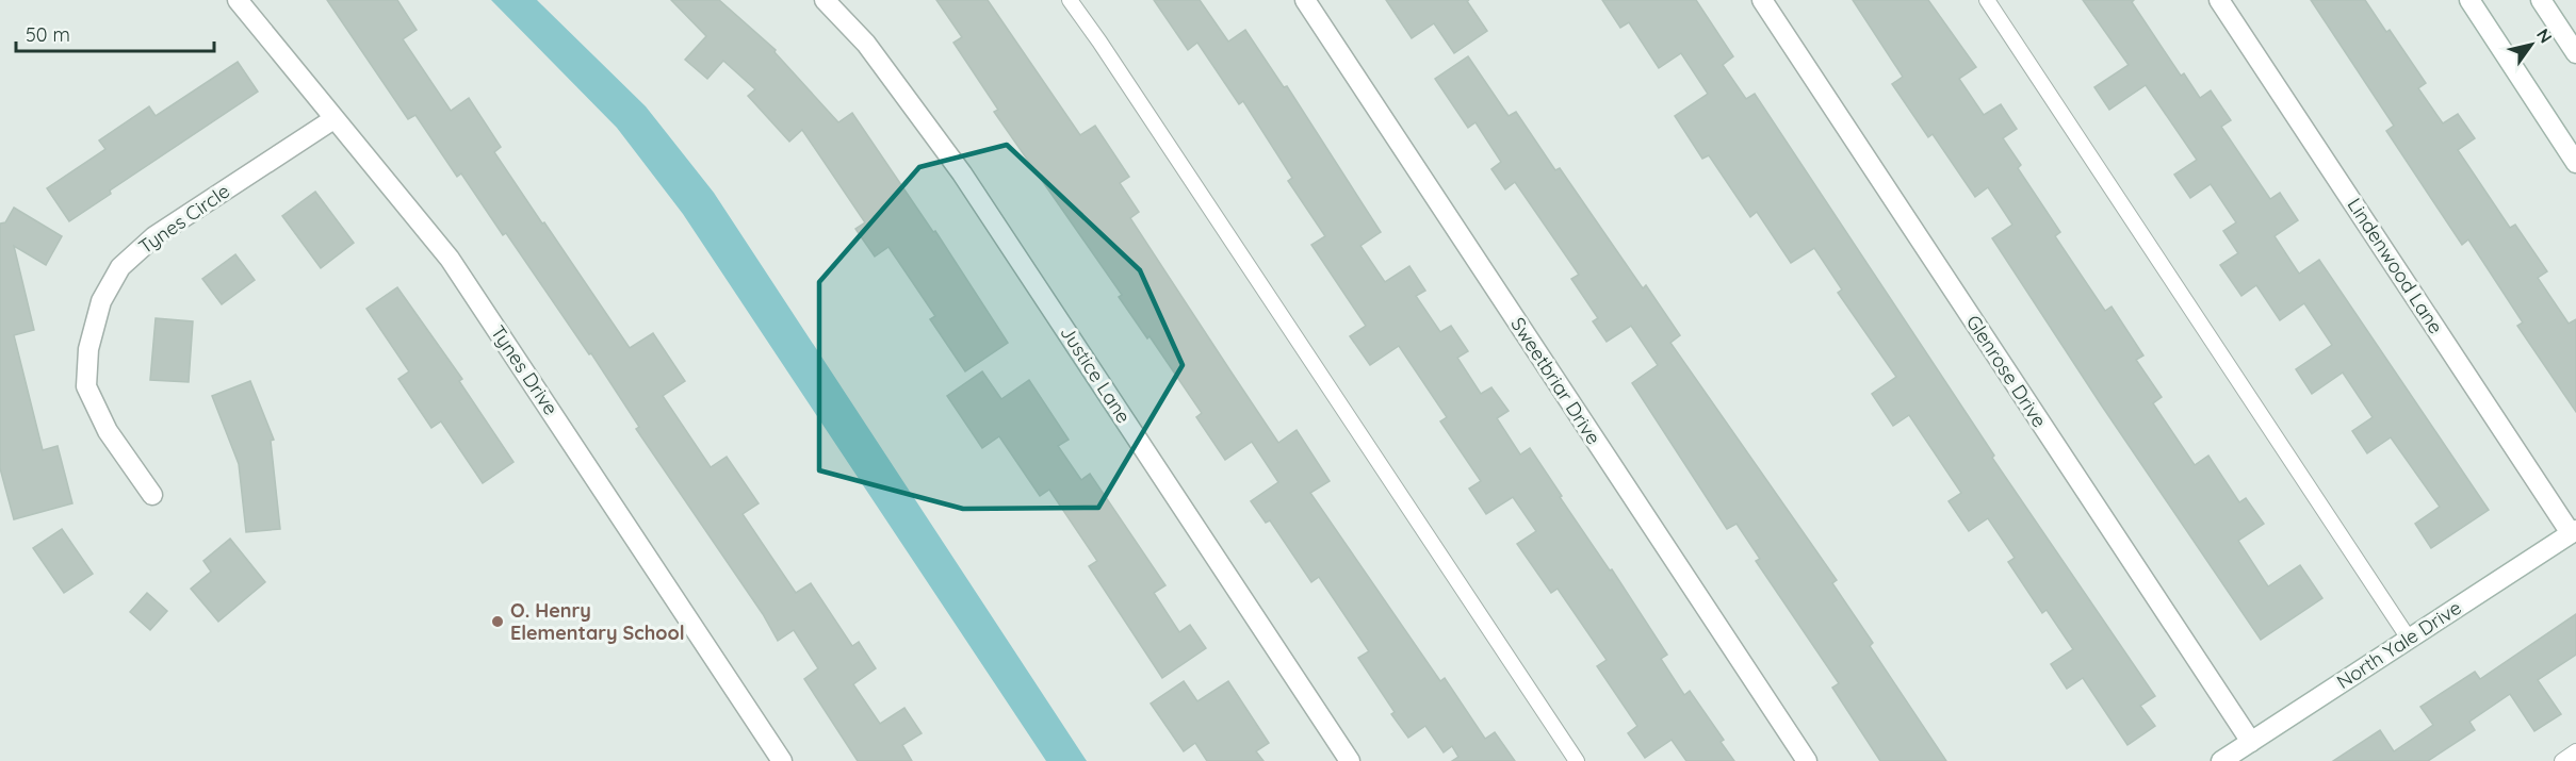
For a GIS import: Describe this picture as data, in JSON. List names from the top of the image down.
{
  "streets": {
    "street": [
      "Tynes Circle",
      "Lindenwood Lane",
      "Tynes Drive",
      "Glenrose Drive",
      "Justice Lane",
      "Sweetbriar Drive",
      "North Yale Drive"
    ]
  },
  "crossings": [
    ["Tynes Circle", "Tynes Drive"],
    ["Lindenwood Lane", "North Yale Drive"],
    ["Glenrose Drive", "North Yale Drive"]
  ],
  "places": ["O. Henry Elementary School"],
  "scale_bar": "50 m",
  "north": "top right"
}
